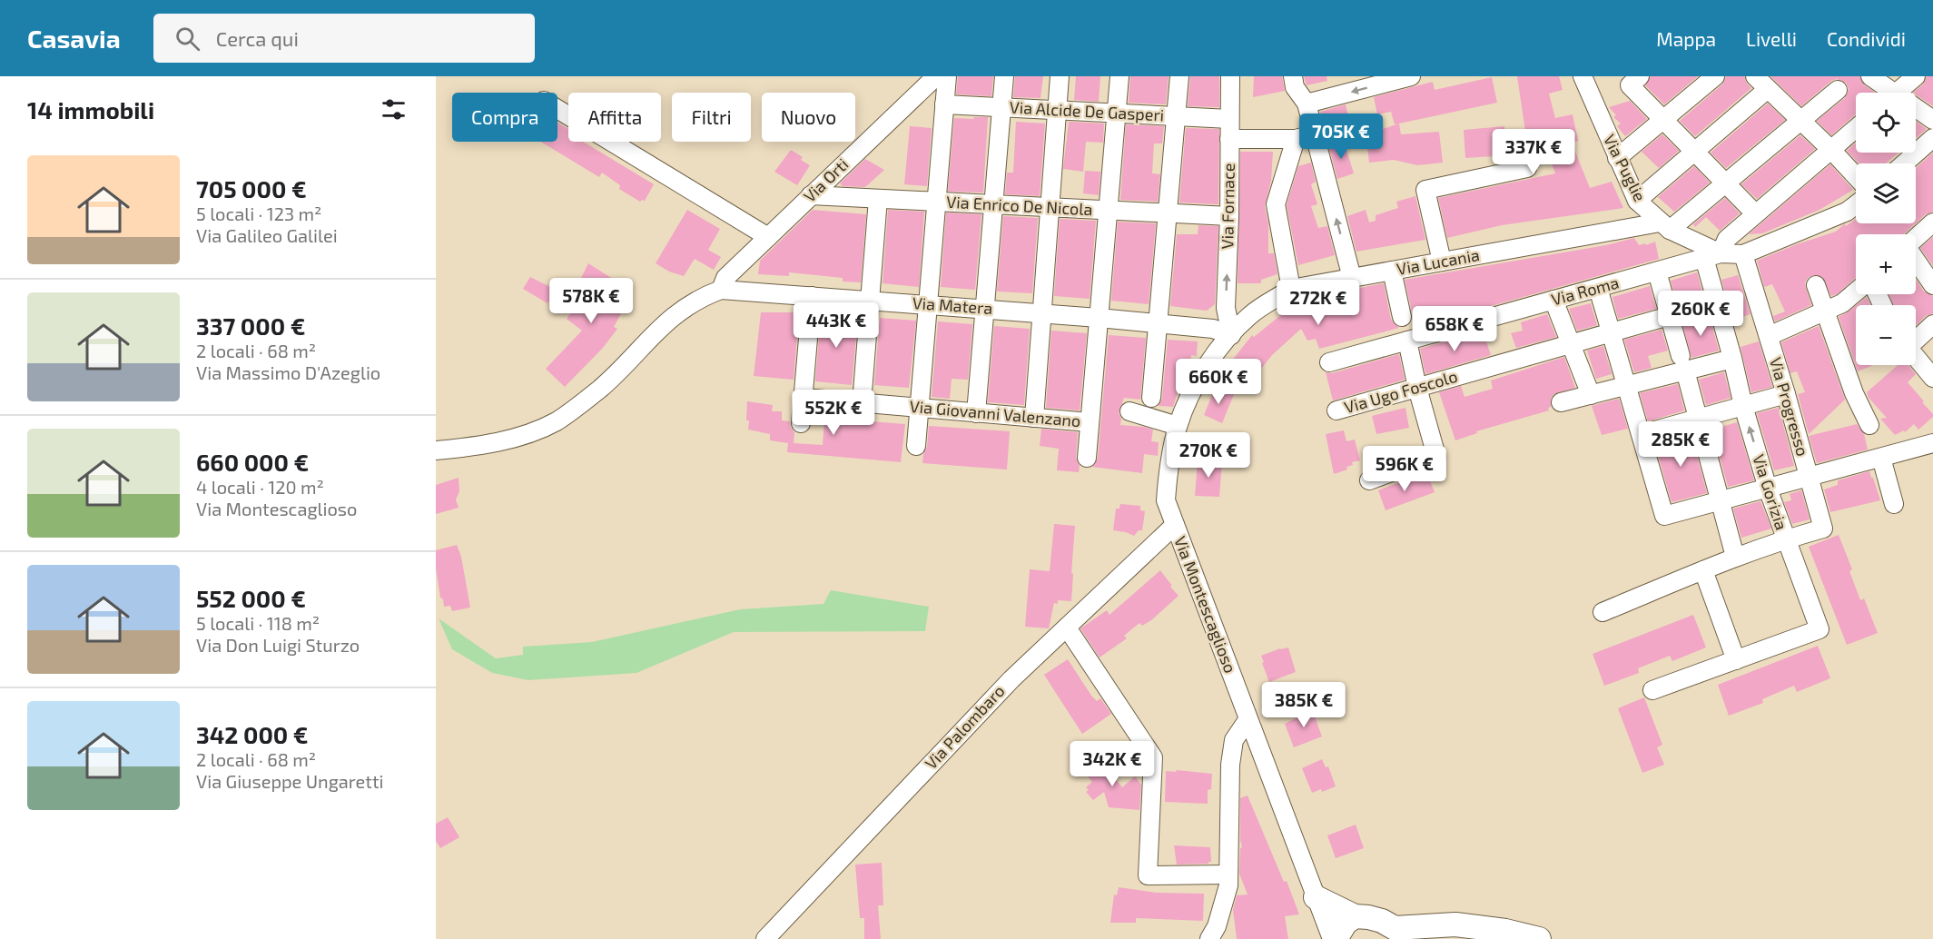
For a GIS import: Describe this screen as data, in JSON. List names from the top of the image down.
{
  "streets": {
    "street": [
      "Via Alcide De Gasperi",
      "Via Puglie",
      "Via Orti",
      "Via Enrico De Nicola",
      "Via Fornace",
      "Via Lucania",
      "Via Roma",
      "Via Matera",
      "Via Ugo Foscolo",
      "Via Progresso",
      "Via Giovanni Valenzano",
      "Via Gorizia",
      "Via Montescaglioso",
      "Via Palombaro"
    ]
  },
  "crossings": [
    ["Via Alcide De Gasperi", "Via Fornace"],
    ["Via Puglie", "Via Lucania"],
    ["Via Puglie", "Via Roma"],
    ["Via Puglie", "Via Gorizia"],
    ["Via Orti", "Via Enrico De Nicola"],
    ["Via Orti", "Via Matera"],
    ["Via Enrico De Nicola", "Via Fornace"],
    ["Via Fornace", "Via Lucania"],
    ["Via Fornace", "Via Matera"],
    ["Via Fornace", "Via Montescaglioso"],
    ["Via Lucania", "Via Matera"],
    ["Via Lucania", "Via Montescaglioso"],
    ["Via Roma", "Via Progresso"],
    ["Via Roma", "Via Gorizia"],
    ["Via Matera", "Via Montescaglioso"],
    ["Via Ugo Foscolo", "Via Gorizia"],
    ["Via Progresso", "Via Gorizia"],
    ["Via Montescaglioso", "Via Palombaro"]
  ],
  "page": {
    "header": "Casavia",
    "search": "Cerca qui",
    "nav": ["Mappa", "Livelli", "Condividi"],
    "heading": "14 immobili",
    "map_buttons": ["+", "−"],
    "chip": [
      "Compra",
      "Affitta",
      "Filtri",
      "Nuovo"
    ],
    "price": [
      "705K €",
      "337K €",
      "578K €",
      "272K €",
      "260K €",
      "443K €",
      "658K €",
      "660K €",
      "552K €",
      "285K €",
      "270K €",
      "596K €",
      "385K €",
      "342K €"
    ],
    "list": [
      {
        "name": "705 000 €",
        "note": "5 locali · 123 m² · Via Galileo Galilei"
      },
      {
        "name": "337 000 €",
        "note": "2 locali · 68 m² · Via Massimo D'Azeglio"
      },
      {
        "name": "660 000 €",
        "note": "4 locali · 120 m² · Via Montescaglioso"
      },
      {
        "name": "552 000 €",
        "note": "5 locali · 118 m² · Via Don Luigi Sturzo"
      },
      {
        "name": "342 000 €",
        "note": "2 locali · 68 m² · Via Giuseppe Ungaretti"
      }
    ]
  }
}
